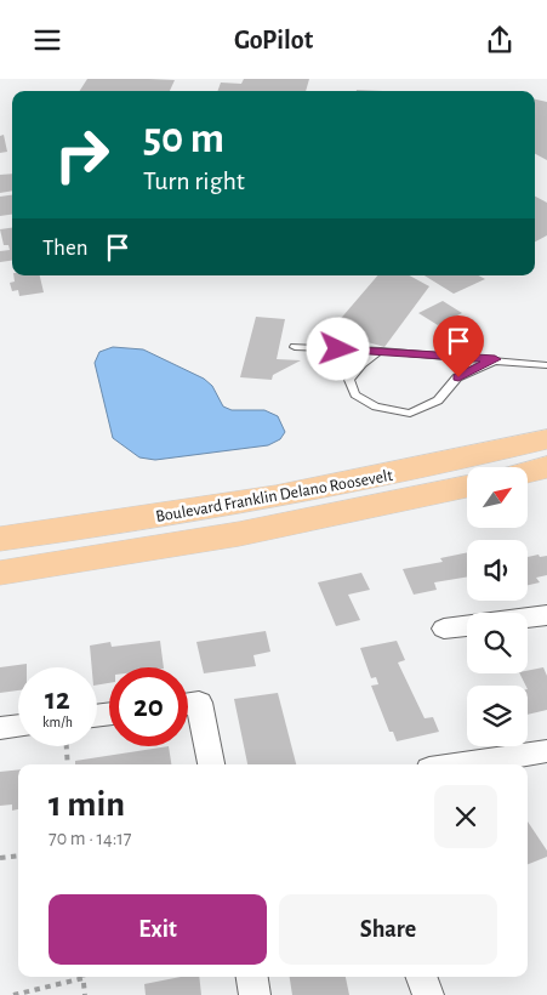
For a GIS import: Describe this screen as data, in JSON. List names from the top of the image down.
{
  "streets": {
    "main road": ["Boulevard Franklin Delano Roosevelt"]
  },
  "north": "top right",
  "page": {
    "header": "GoPilot",
    "turn": ["50 m", "Turn right"],
    "then": "Then",
    "speed": "12 km/h",
    "limit": "20",
    "heading": ["1 min", "70 m · 14:17"],
    "buttons": ["Exit", "Share"]
  }
}
